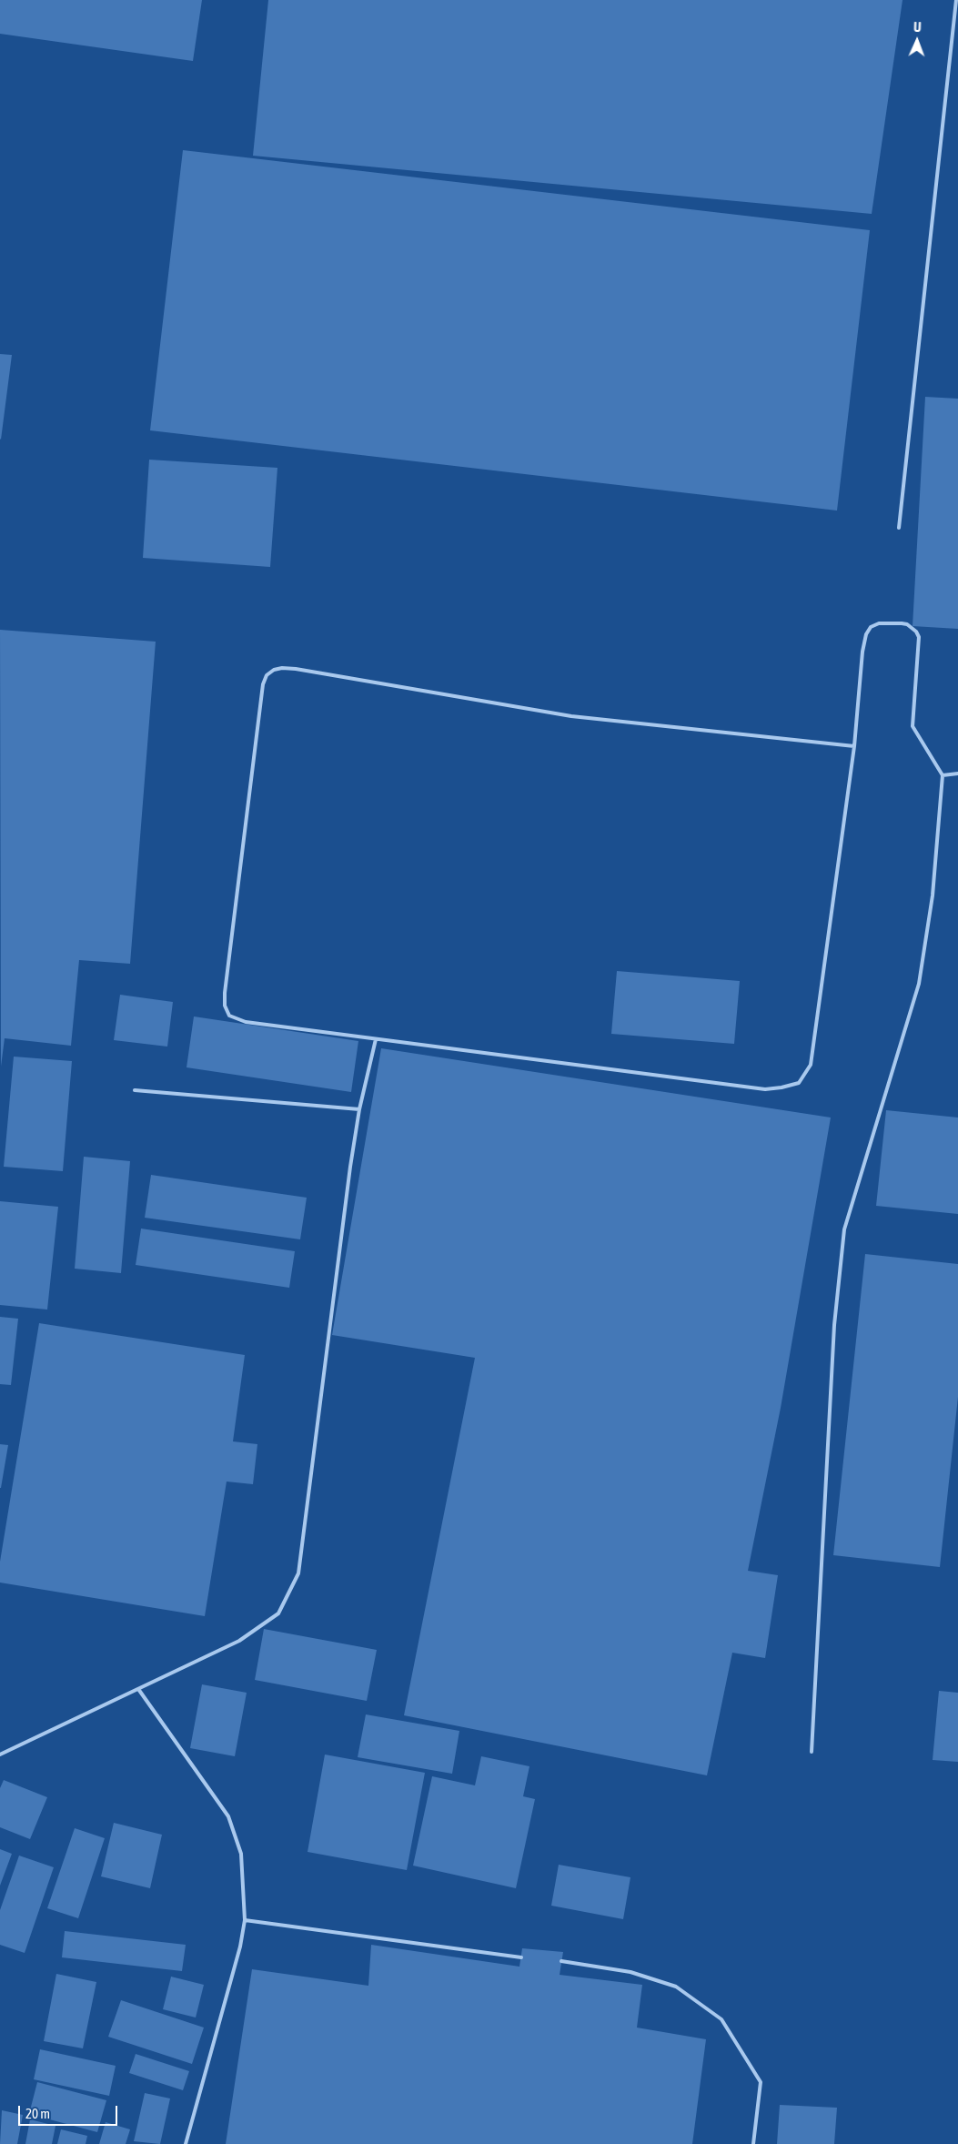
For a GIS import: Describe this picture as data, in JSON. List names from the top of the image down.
{
  "scale_bar": "20 m",
  "north": "top"
}
